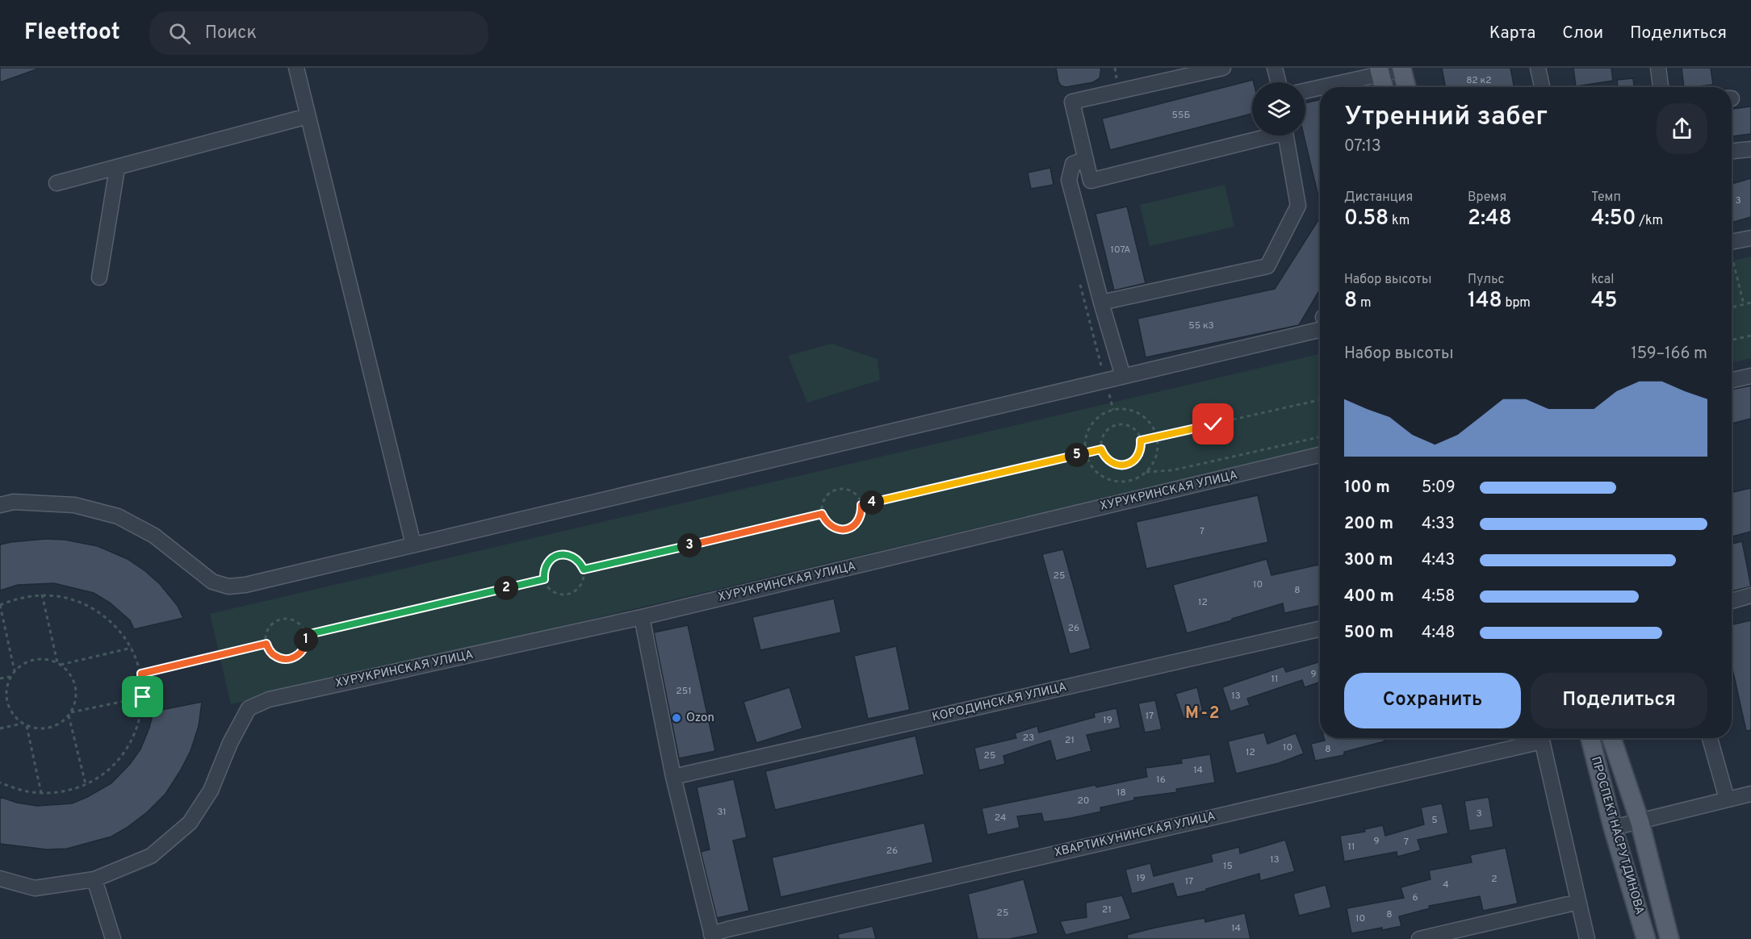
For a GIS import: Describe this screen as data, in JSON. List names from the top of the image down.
{
  "streets": {
    "main road": ["ПРОСПЕКТ НАСРУТДИНОВА"],
    "street": ["ХУРУКРИНСКАЯ УЛИЦА", "КОРОДИНСКАЯ УЛИЦА", "ХВАРТИКУНИНСКАЯ УЛИЦА"]
  },
  "districts": ["М-2"],
  "places": ["Ozon"],
  "house_numbers": [
    "82 к2",
    "55Б",
    "3",
    "107А",
    "55 к3",
    "7",
    "25",
    "10",
    "8",
    "12",
    "26",
    "9",
    "11",
    "251",
    "13",
    "17",
    "19",
    "23",
    "21",
    "10",
    "8",
    "12",
    "25",
    "14",
    "16",
    "18",
    "20",
    "31",
    "3",
    "24",
    "5",
    "9",
    "7",
    "11",
    "26",
    "13",
    "15",
    "19",
    "2",
    "17",
    "4",
    "6",
    "21",
    "25",
    "8",
    "10",
    "14"
  ],
  "page": {
    "header": "Fleetfoot",
    "search": "Поиск",
    "nav": ["Карта", "Слои", "Поделиться"],
    "heading": ["Утренний забег", "07:13"],
    "stats": [
      ["Дистанция", "0.58 km"],
      ["Время", "2:48"],
      ["Темп", "4:50 /km"],
      ["Набор высоты", "8 m"],
      ["Пульс", "148 bpm"],
      ["kcal", "45"]
    ],
    "chart": ["Набор высоты", "159–166 m"],
    "pins": [
      "5",
      "4",
      "3",
      "2",
      "1"
    ],
    "list": [
      {
        "name": "100 m",
        "note": "5:09"
      },
      {
        "name": "200 m",
        "note": "4:33"
      },
      {
        "name": "300 m",
        "note": "4:43"
      },
      {
        "name": "400 m",
        "note": "4:58"
      },
      {
        "name": "500 m",
        "note": "4:48"
      }
    ],
    "buttons": ["Сохранить", "Поделиться"]
  }
}
